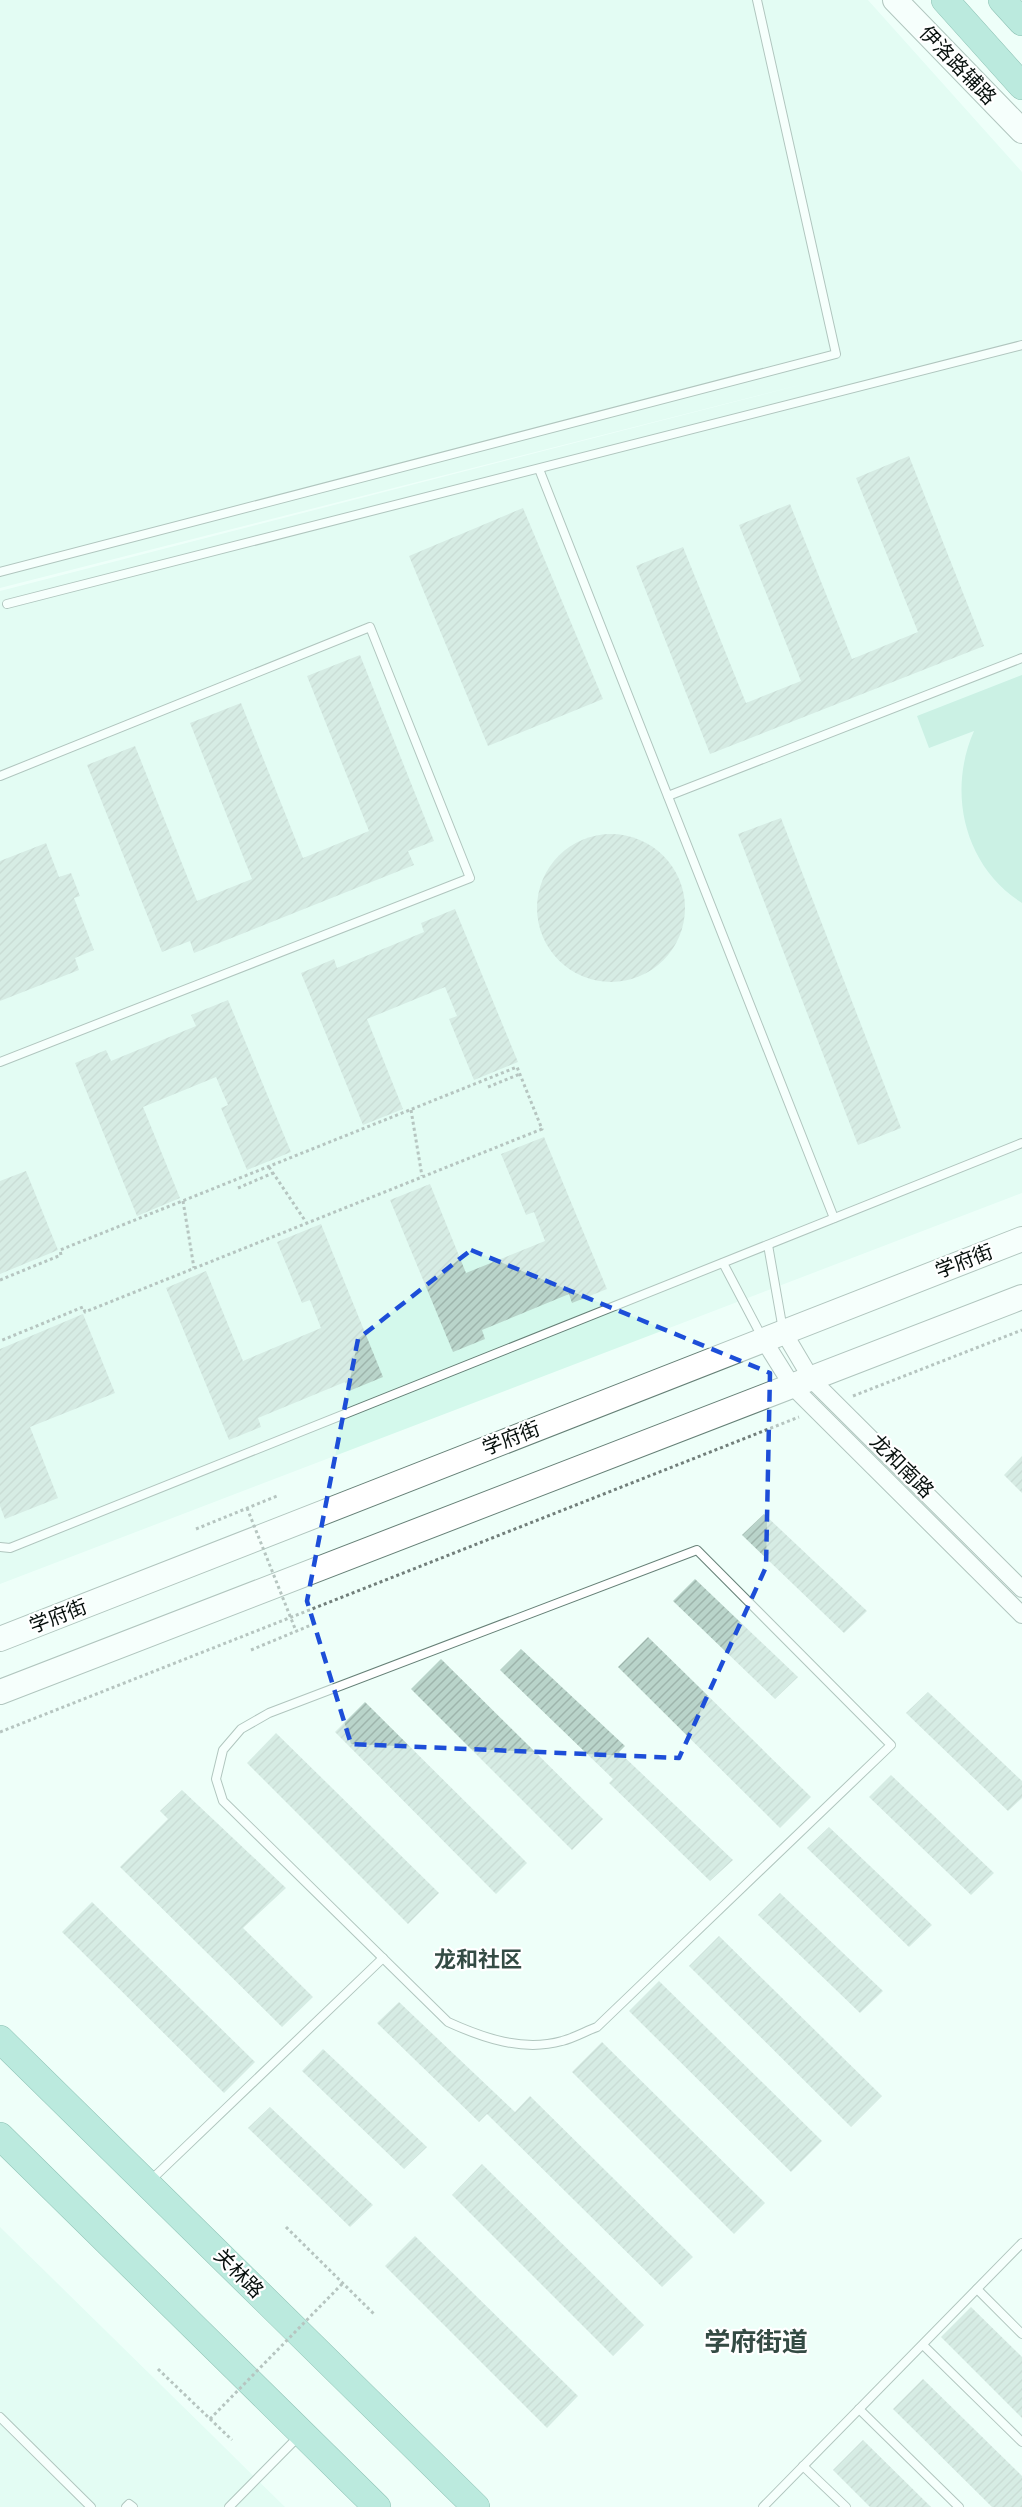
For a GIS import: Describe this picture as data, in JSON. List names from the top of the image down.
{
  "streets": {
    "main road": ["伊洛路辅路", "学府街", "关林路"],
    "street": ["龙和南路"]
  },
  "crossings": [
    ["学府街", "龙和南路"]
  ],
  "districts": ["龙和社区", "学府街道"]
}
